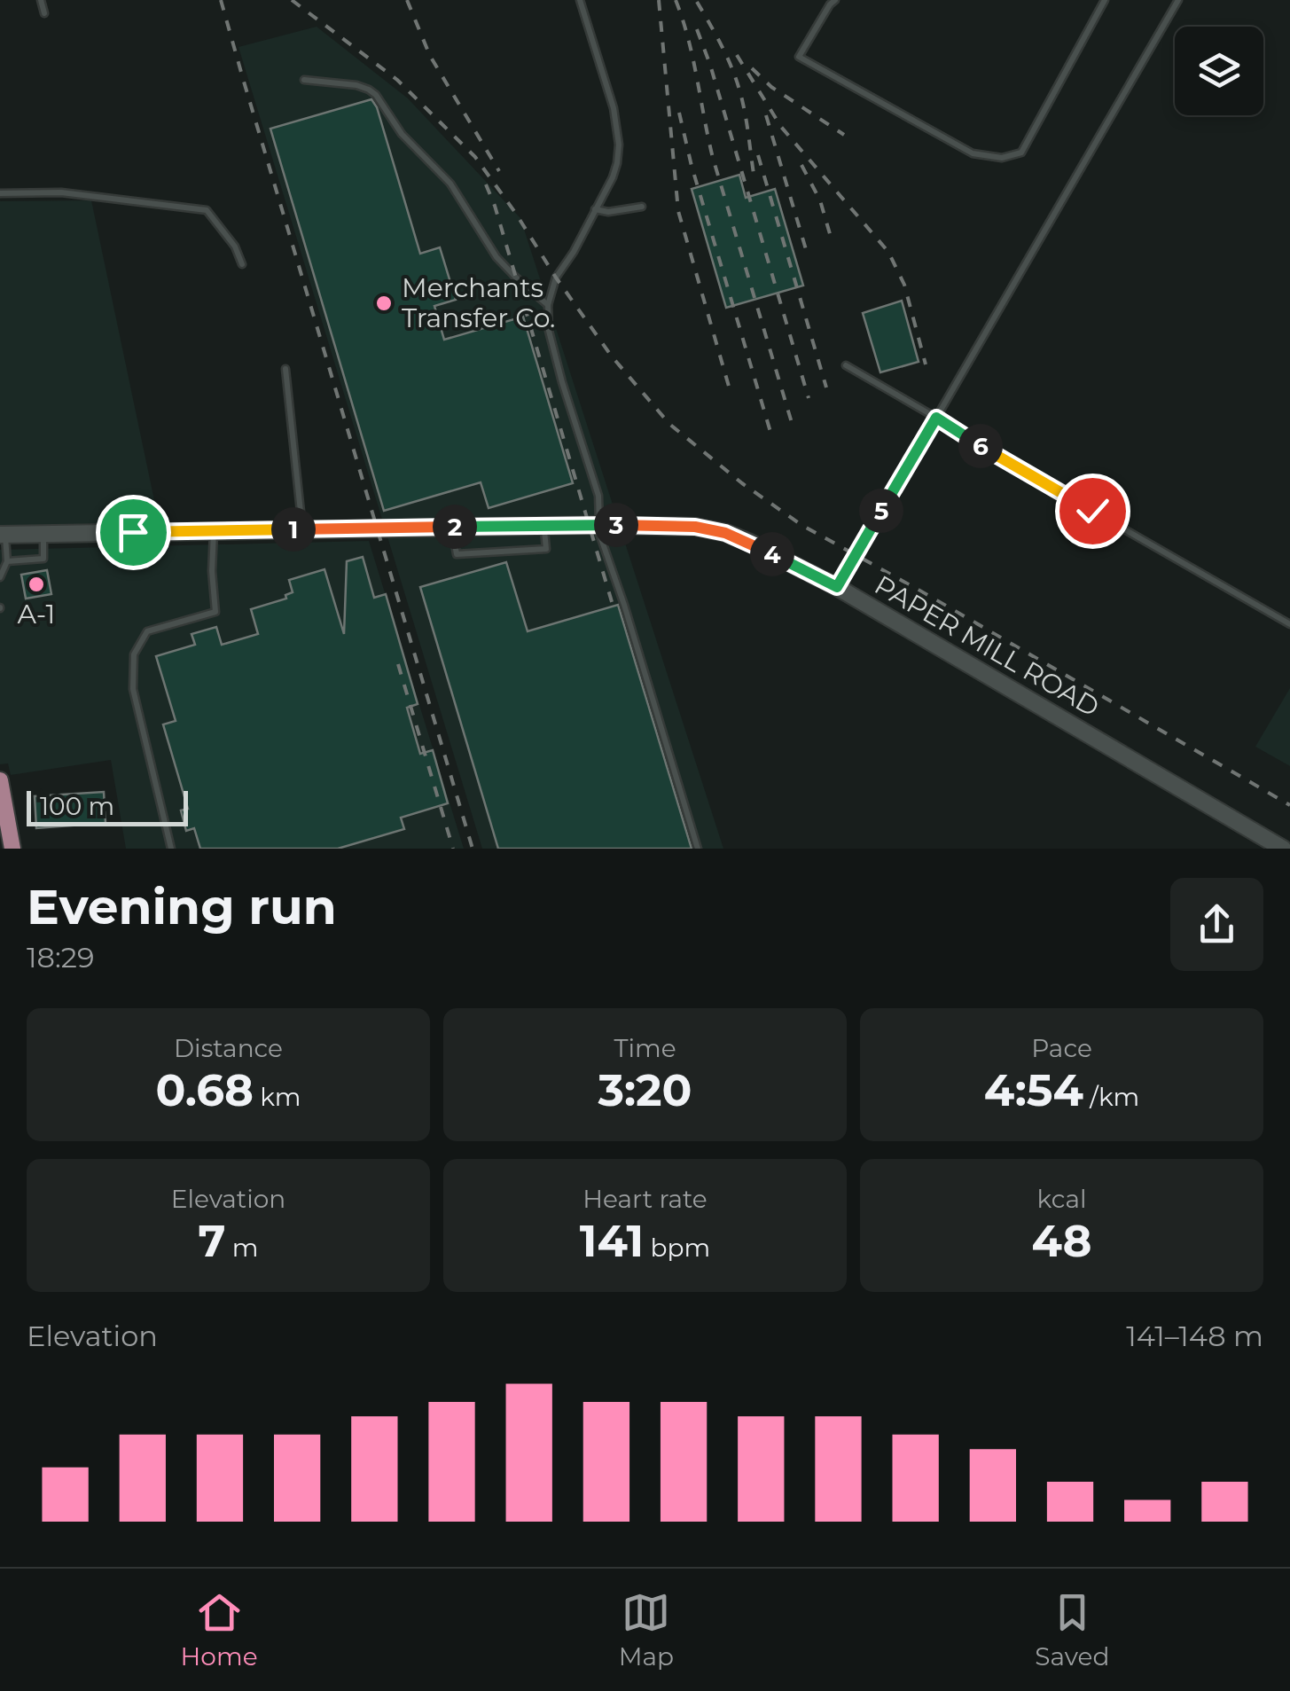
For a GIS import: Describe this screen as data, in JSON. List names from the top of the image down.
{
  "streets": {
    "street": ["PAPER MILL ROAD"]
  },
  "places": ["Merchants Transfer Co.", "A-1"],
  "scale_bar": "100 m",
  "page": {
    "pins": [
      "6",
      "5",
      "3",
      "2",
      "1",
      "4"
    ],
    "scale": "100 m",
    "heading": ["Evening run", "18:29"],
    "stats": [
      ["Distance", "0.68 km"],
      ["Time", "3:20"],
      ["Pace", "4:54 /km"],
      ["Elevation", "7 m"],
      ["Heart rate", "141 bpm"],
      ["kcal", "48"]
    ],
    "chart": ["Elevation", "141–148 m"],
    "tabs": ["Home", "Map", "Saved"]
  }
}
